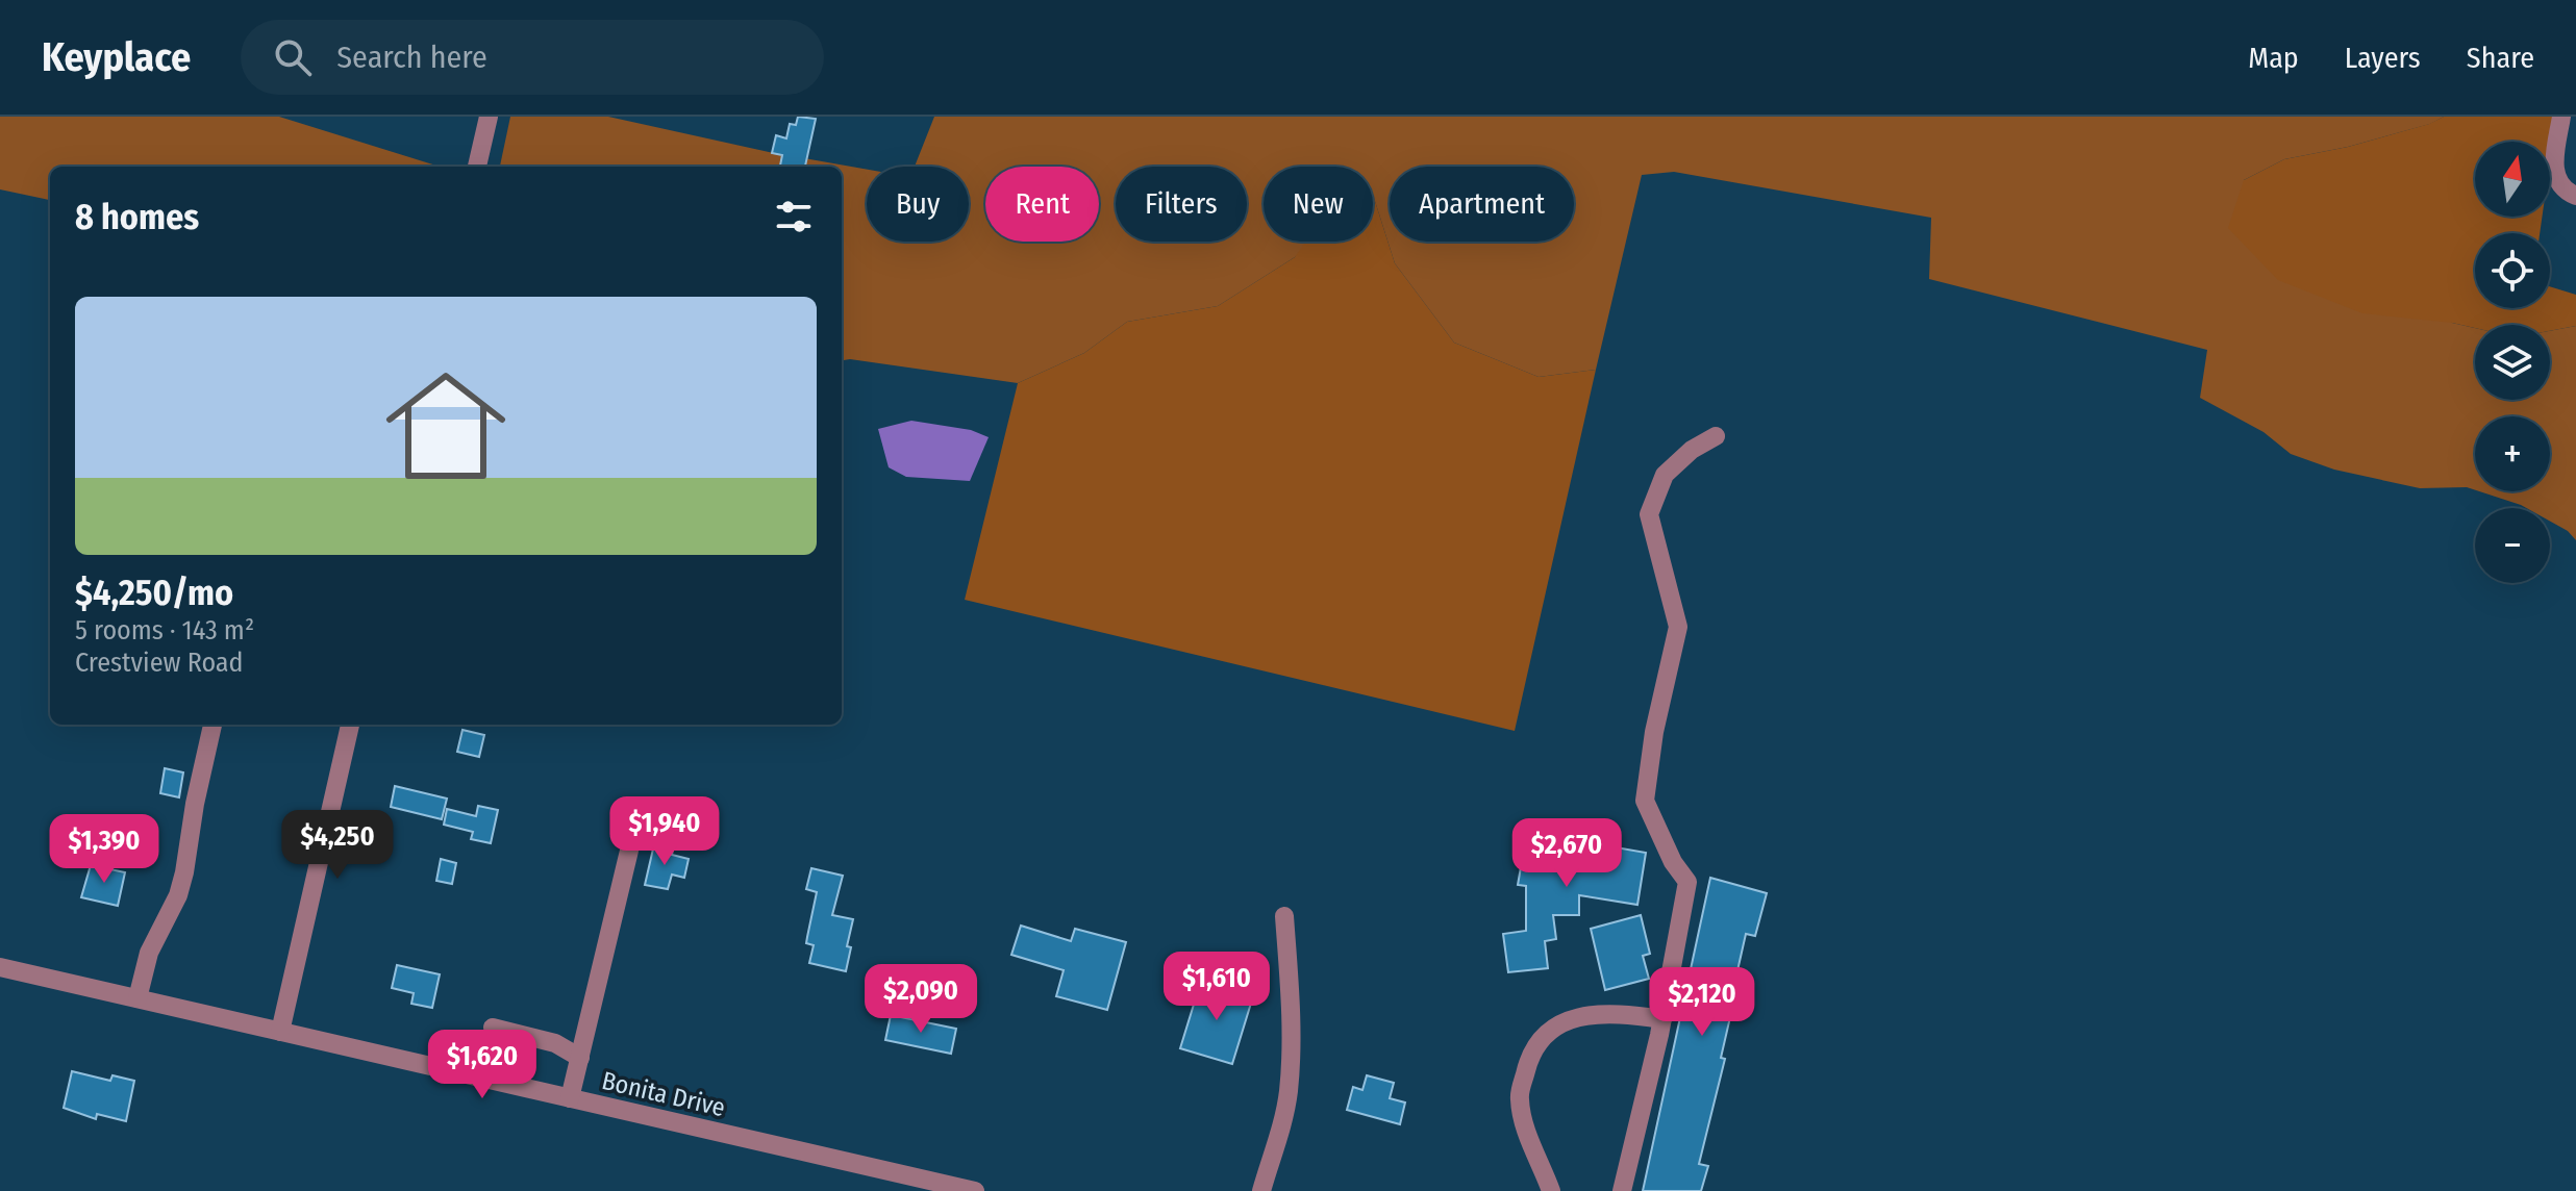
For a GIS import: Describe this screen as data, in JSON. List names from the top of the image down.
{
  "streets": {
    "street": ["Bonita Drive"]
  },
  "north": "top",
  "page": {
    "header": "Keyplace",
    "search": "Search here",
    "nav": ["Map", "Layers", "Share"],
    "map_buttons": ["+", "−"],
    "chip": [
      "Buy",
      "Rent",
      "Filters",
      "New",
      "Apartment"
    ],
    "heading": "8 homes",
    "list": [
      {
        "name": "$4,250/mo",
        "note": "5 rooms · 143 m² · Crestview Road"
      }
    ],
    "price": [
      "$1,940",
      "$4,250",
      "$1,390",
      "$2,670",
      "$1,610",
      "$2,090",
      "$2,120",
      "$1,620"
    ]
  }
}
